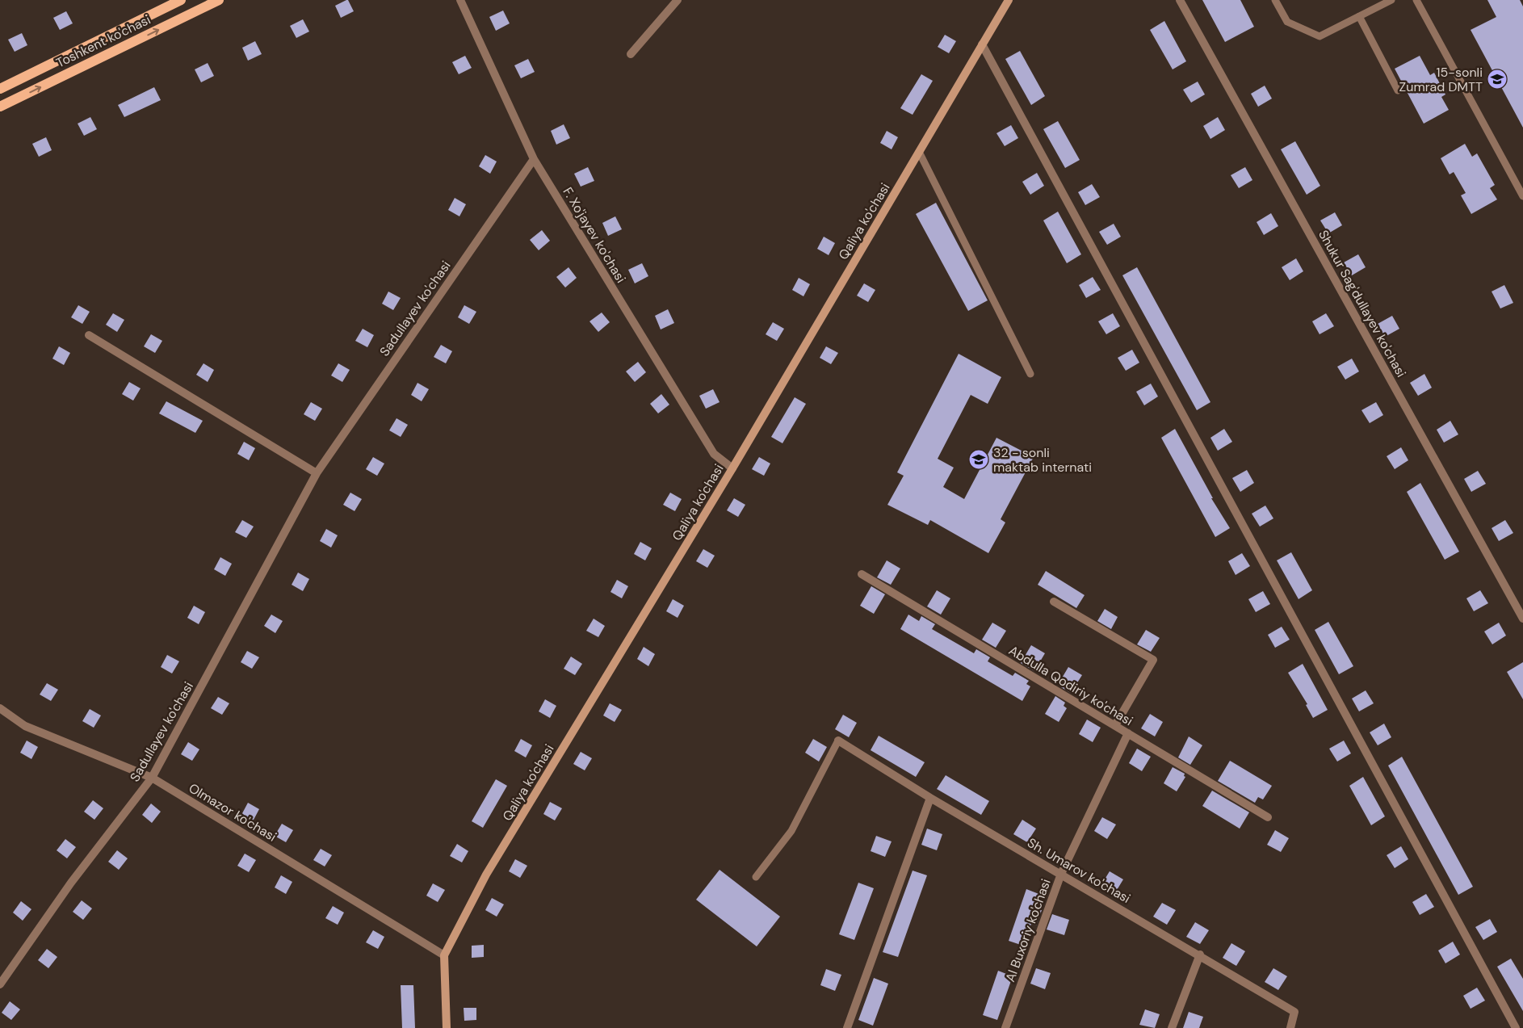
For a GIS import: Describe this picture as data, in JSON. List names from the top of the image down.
{
  "streets": {
    "main road": ["Toshkent ko'chasi", "Qaliya ko'chasi"],
    "street": [
      "F. Xo'jayev ko'chasi",
      "Shukur Sag'dullayev ko'chasi",
      "Sadullayev ko'chasi",
      "Abdulla Qodiriy ko'chasi",
      "Olmazor ko'chasi",
      "Sh. Umarov ko'chasi",
      "Al Buxoriy ko'chasi"
    ]
  },
  "crossings": [
    ["Qaliya ko'chasi", "F. Xo'jayev ko'chasi"],
    ["Qaliya ko'chasi", "Olmazor ko'chasi"],
    ["F. Xo'jayev ko'chasi", "Sadullayev ko'chasi"],
    ["Sadullayev ko'chasi", "Olmazor ko'chasi"],
    ["Abdulla Qodiriy ko'chasi", "Al Buxoriy ko'chasi"],
    ["Sh. Umarov ko'chasi", "Al Buxoriy ko'chasi"]
  ],
  "places": {
    "school or university": ["15-sonli Zumrad DMTT", "32 - sonli maktab internati"]
  }
}
